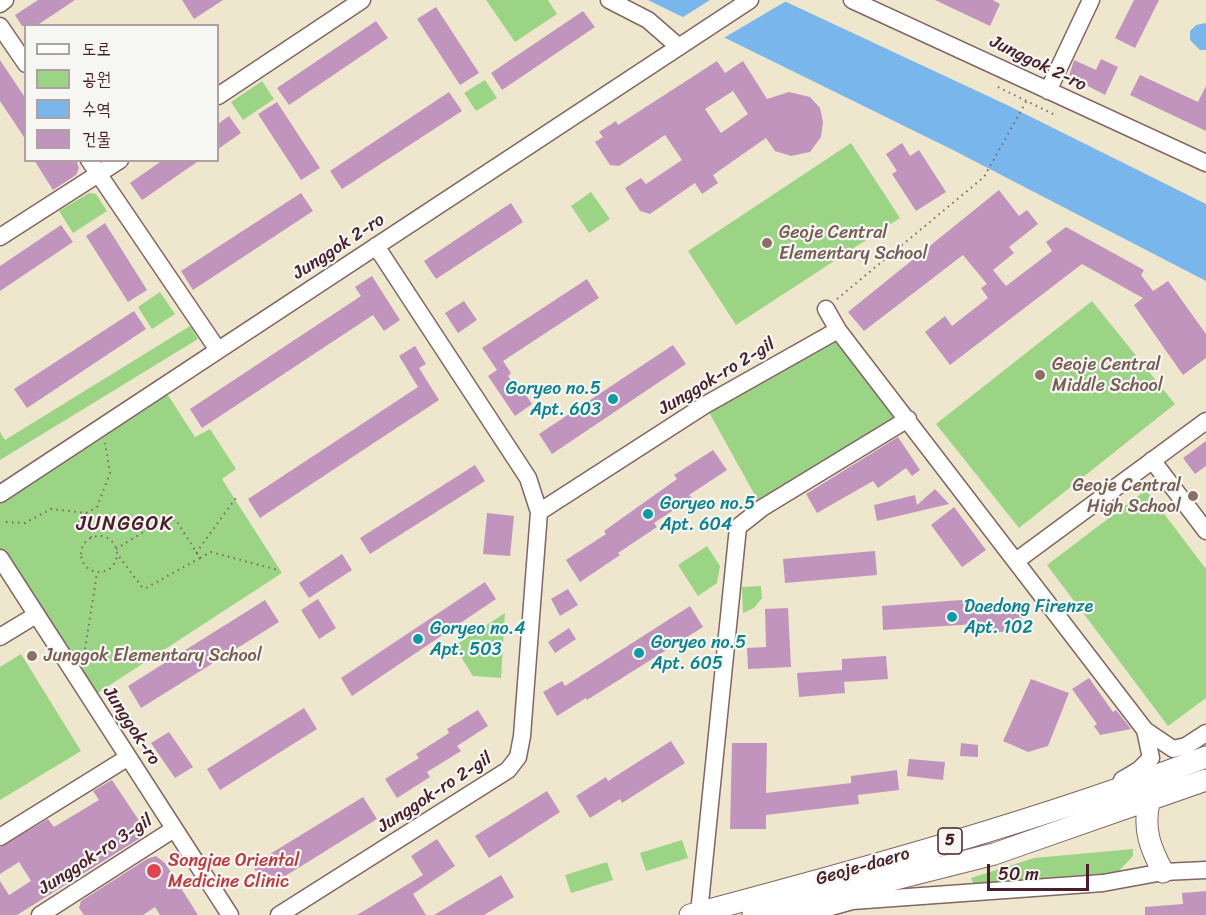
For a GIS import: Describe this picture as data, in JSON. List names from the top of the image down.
{
  "streets": {
    "main road": ["5", "Geoje-daero"],
    "street": [
      "Junggok 2-ro",
      "Junggok-ro 2-gil",
      "Junggok-ro",
      "Junggok-ro 3-gil"
    ]
  },
  "crossings": [
    ["Junggok-ro", "Junggok-ro 3-gil"]
  ],
  "districts": ["JUNGGOK"],
  "places": [
    "Geoje Central Elementary School",
    "Geoje Central Middle School",
    "Goryeo no.5 Apt. 603",
    "Geoje Central High School",
    "Goryeo no.5 Apt. 604",
    "Daedong Firenze Apt. 102",
    "Goryeo no.4 Apt. 503",
    "Goryeo no.5 Apt. 605",
    "Junggok Elementary School",
    "Songjae Oriental Medicine Clinic"
  ],
  "legend": [
    "도로",
    "공원",
    "수역",
    "건물"
  ],
  "scale_bar": "50 m"
}
